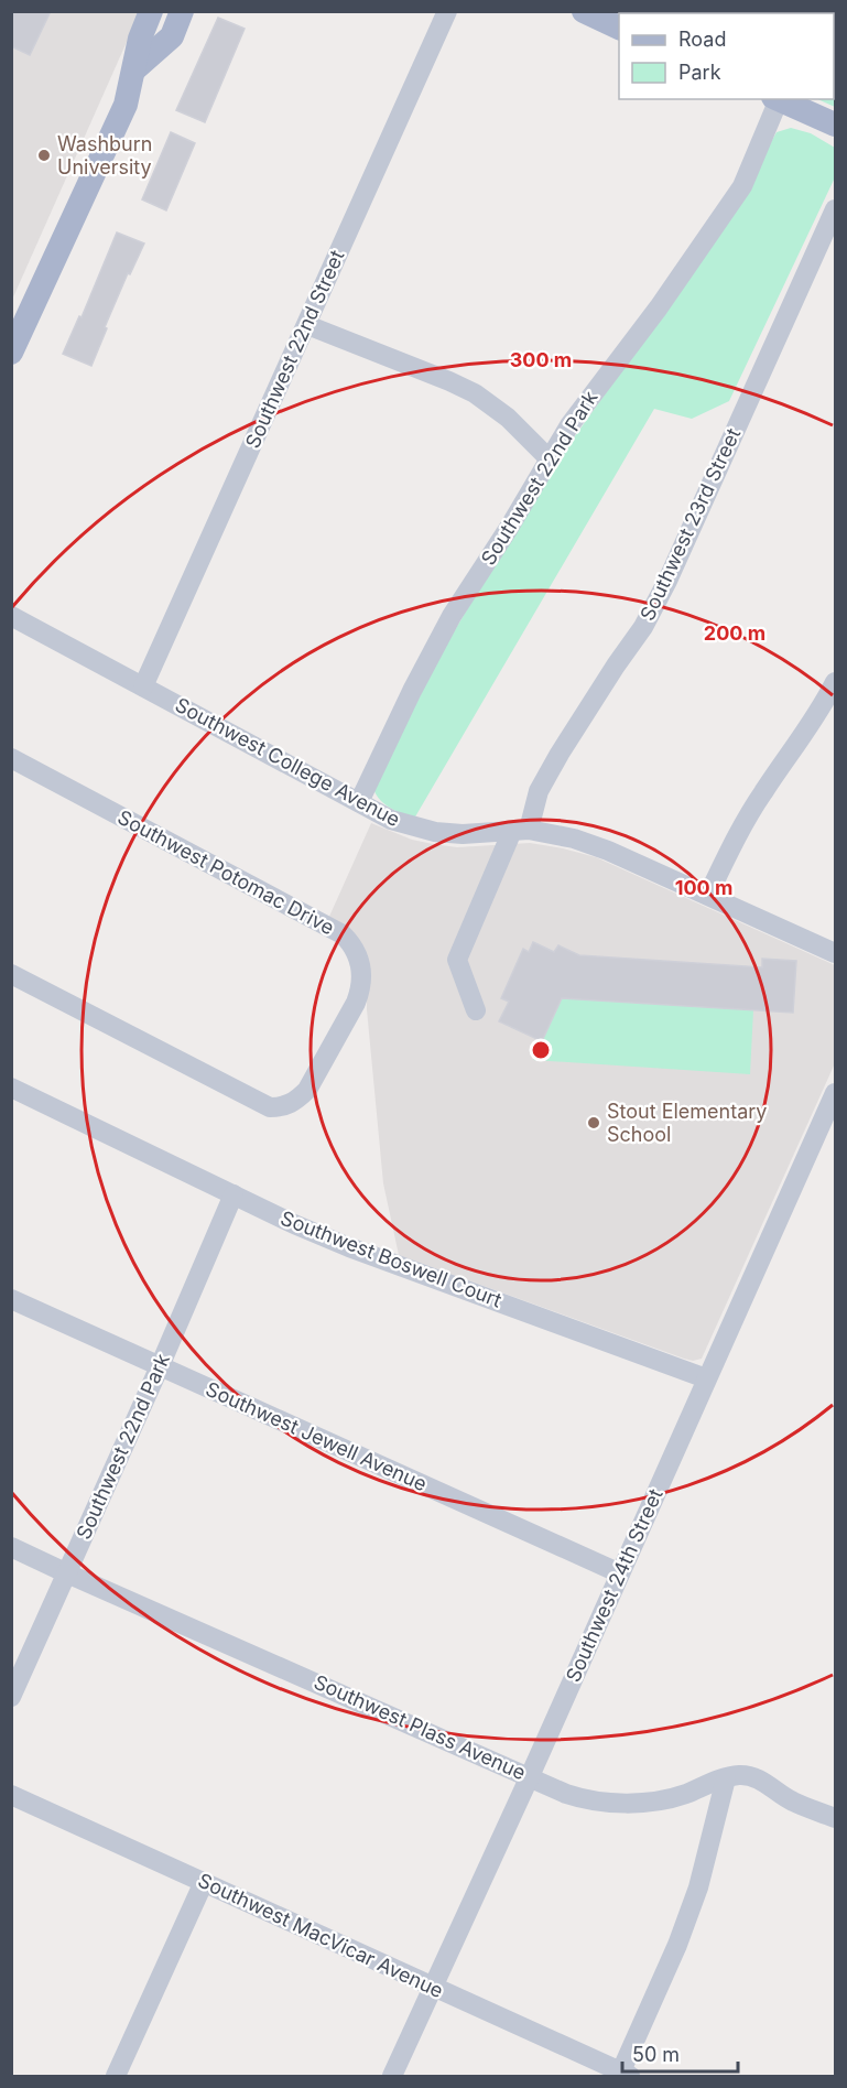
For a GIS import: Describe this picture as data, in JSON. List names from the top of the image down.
{
  "streets": {
    "street": [
      "Southwest 22nd Street",
      "Southwest 22nd Park",
      "Southwest 23rd Street",
      "Southwest College Avenue",
      "Southwest Potomac Drive",
      "Southwest Boswell Court",
      "Southwest Jewell Avenue",
      "Southwest 24th Street",
      "Southwest Plass Avenue",
      "Southwest MacVicar Avenue"
    ]
  },
  "crossings": [
    ["Southwest 22nd Street", "Southwest College Avenue"],
    ["Southwest 22nd Park", "Southwest College Avenue"],
    ["Southwest 22nd Park", "Southwest Boswell Court"],
    ["Southwest 22nd Park", "Southwest Jewell Avenue"],
    ["Southwest 22nd Park", "Southwest Plass Avenue"],
    ["Southwest 23rd Street", "Southwest College Avenue"],
    ["Southwest Boswell Court", "Southwest 24th Street"],
    ["Southwest Jewell Avenue", "Southwest 24th Street"],
    ["Southwest 24th Street", "Southwest Plass Avenue"],
    ["Southwest 24th Street", "Southwest MacVicar Avenue"]
  ],
  "places": ["Washburn University", "Stout Elementary School"],
  "legend": ["Road", "Park"],
  "scale_bar": "50 m",
  "rings": ["300 m", "200 m", "100 m"]
}
